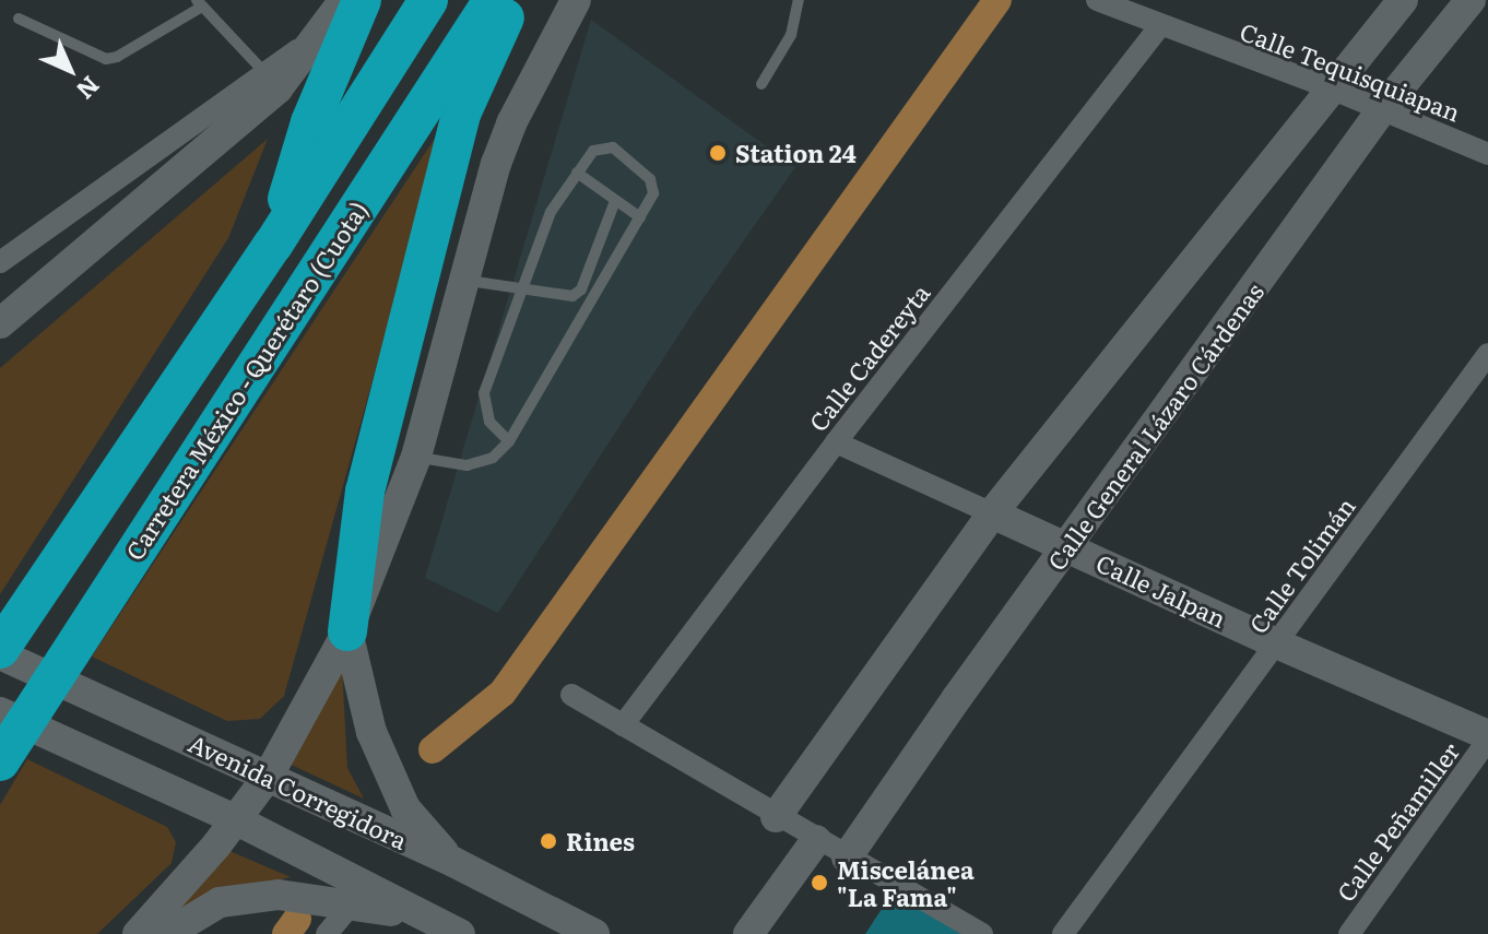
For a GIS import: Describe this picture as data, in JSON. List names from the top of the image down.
{
  "streets": {
    "highway": ["Carretera México - Querétaro (Cuota)"],
    "main road": ["Calle General Lázaro Cárdenas", "Calle Jalpan", "Avenida Corregidora"],
    "street": [
      "Calle Tequisquiapan",
      "Calle Cadereyta",
      "Calle Tolimán",
      "Calle Peñamiller"
    ]
  },
  "crossings": [
    ["Calle Tequisquiapan", "Calle Cadereyta"],
    ["Calle Tequisquiapan", "Calle General Lázaro Cárdenas"],
    ["Calle Cadereyta", "Calle Jalpan"],
    ["Calle General Lázaro Cárdenas", "Calle Jalpan"],
    ["Calle Tolimán", "Calle Jalpan"],
    ["Calle Jalpan", "Calle Peñamiller"]
  ],
  "places": ["Station 24", "Rines", "Miscelánea \"La Fama\""],
  "north": "bottom right"
}
